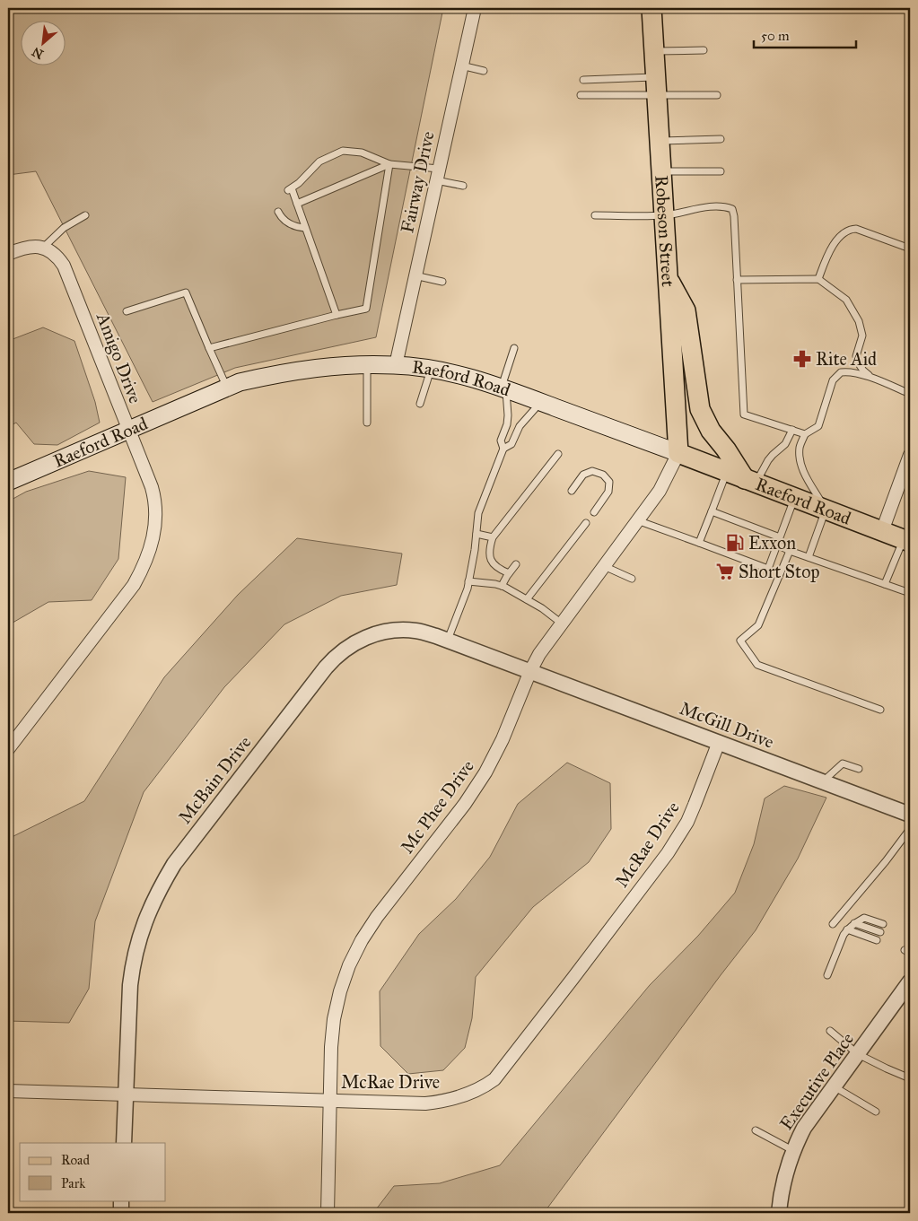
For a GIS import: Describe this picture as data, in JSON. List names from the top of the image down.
{
  "streets": {
    "main road": ["Robeson Street", "Raeford Road"],
    "street": [
      "Fairway Drive",
      "Amigo Drive",
      "McGill Drive",
      "McBain Drive",
      "Mc Phee Drive",
      "McRae Drive",
      "Executive Place"
    ]
  },
  "crossings": [
    ["Fairway Drive", "Raeford Road"],
    ["Robeson Street", "Raeford Road"],
    ["Robeson Street", "Mc Phee Drive"],
    ["Amigo Drive", "Raeford Road"],
    ["Raeford Road", "Mc Phee Drive"],
    ["McGill Drive", "McBain Drive"],
    ["McGill Drive", "Mc Phee Drive"],
    ["McGill Drive", "McRae Drive"],
    ["McBain Drive", "Mc Phee Drive"],
    ["McBain Drive", "McRae Drive"],
    ["Mc Phee Drive", "McRae Drive"]
  ],
  "places": {
    "pharmacy": ["Rite Aid"],
    "fuel station": ["Exxon"],
    "supermarket": ["Short Stop"]
  },
  "legend": ["Road", "Park"],
  "scale_bar": "50 m",
  "north": "bottom left"
}
